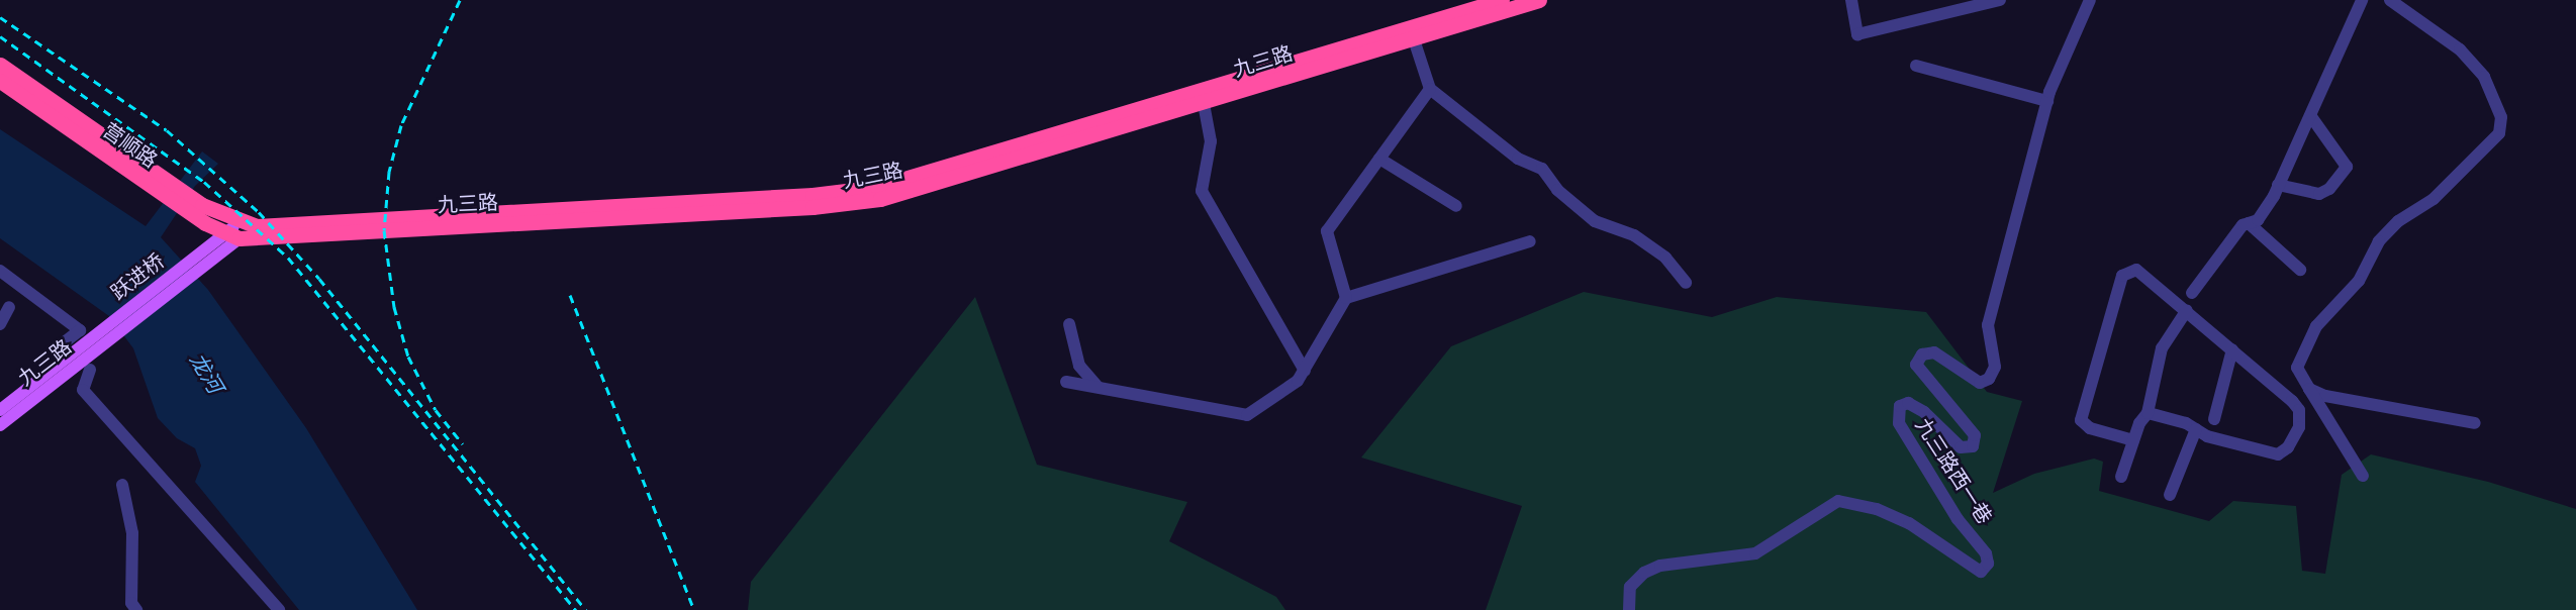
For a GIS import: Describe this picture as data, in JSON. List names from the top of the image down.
{
  "streets": {
    "highway": ["九三路", "营顺路"],
    "main road": ["跃进桥"],
    "street": ["九三路西一巷"]
  },
  "crossings": [
    ["九三路", "营顺路"],
    ["九三路", "跃进桥"],
    ["营顺路", "跃进桥"]
  ],
  "water": ["龙河"]
}
